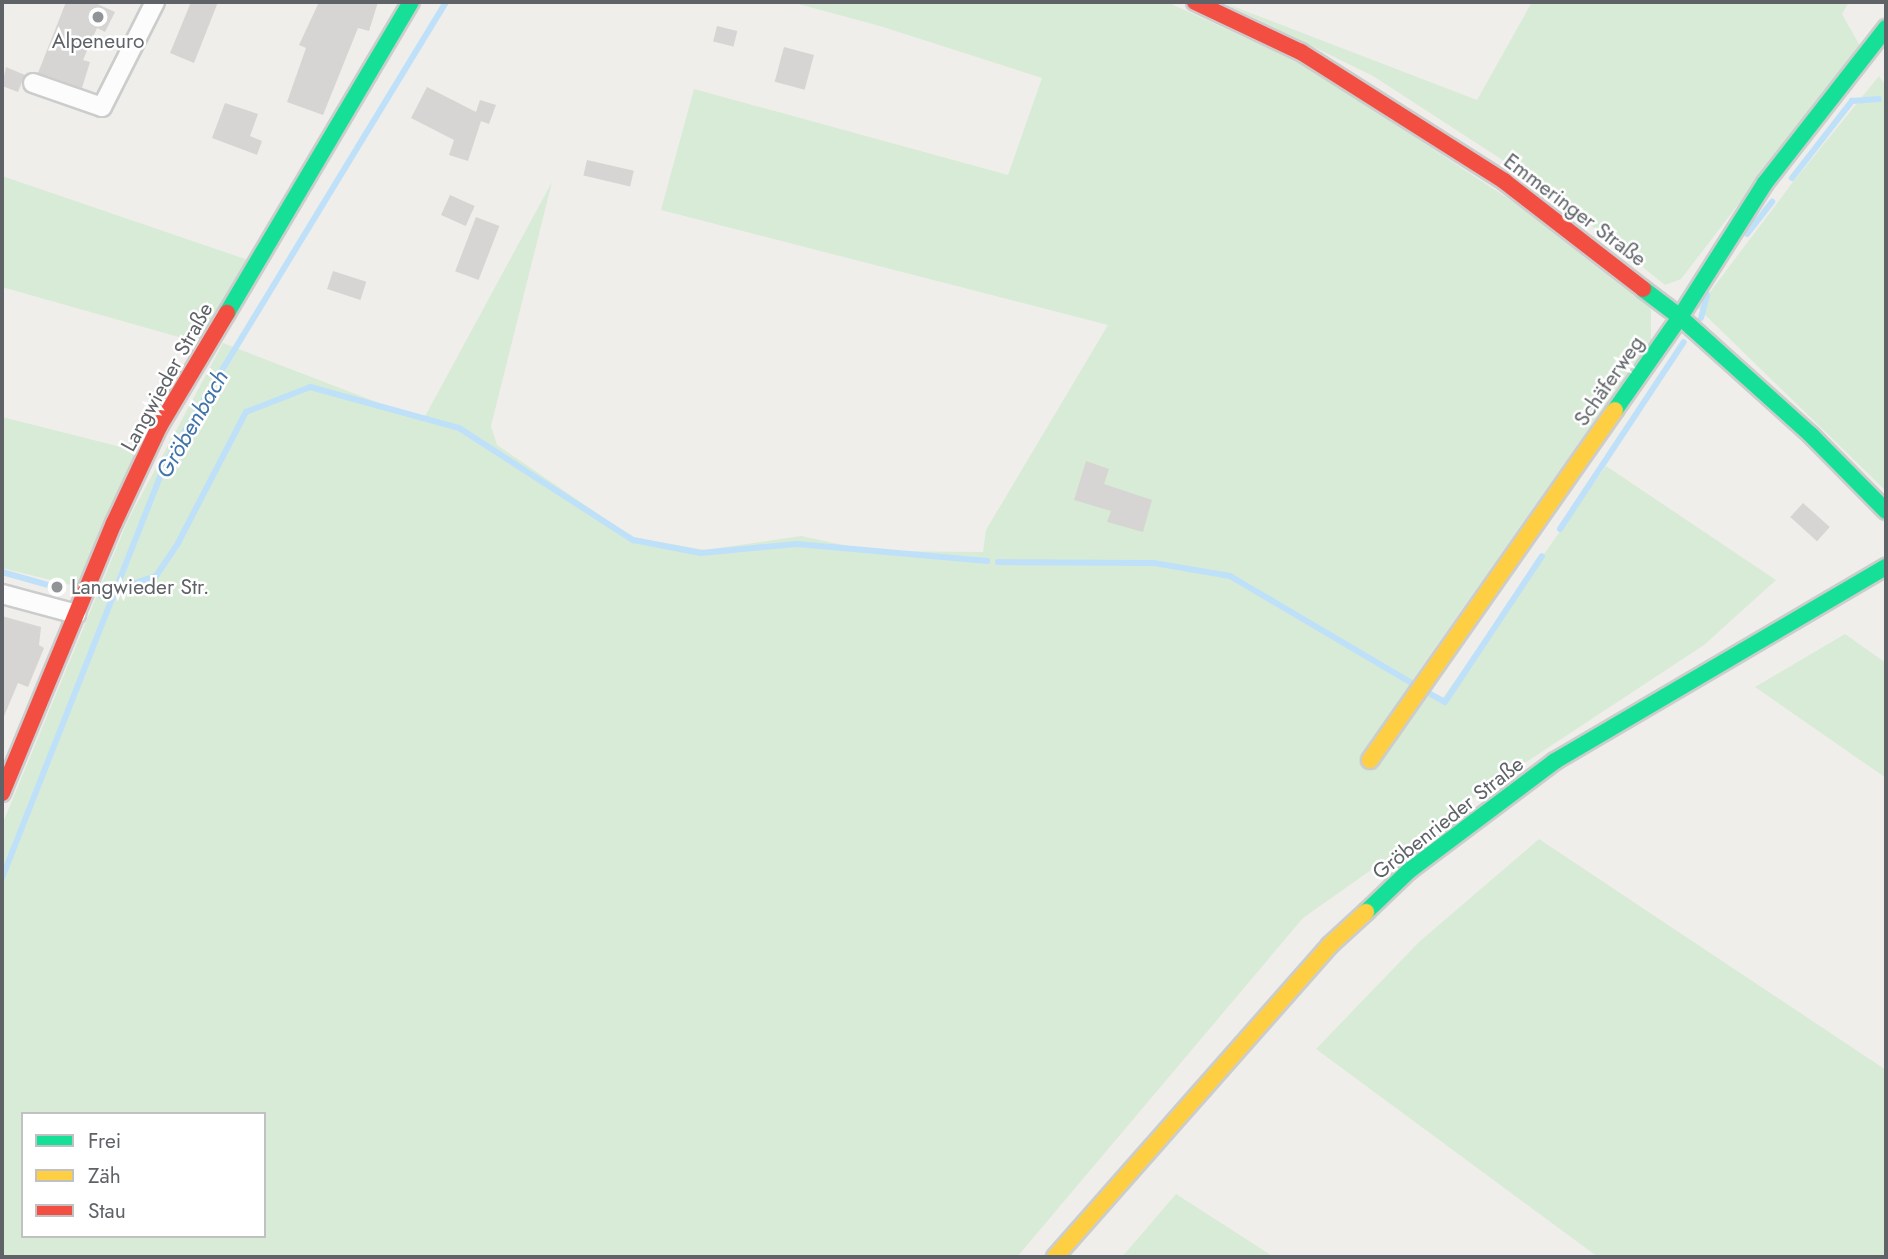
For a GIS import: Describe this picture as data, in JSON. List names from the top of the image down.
{
  "streets": {
    "street": [
      "Emmeringer Straße",
      "Langwieder Straße",
      "Schäferweg",
      "Gröbenrieder Straße"
    ]
  },
  "crossings": [
    ["Emmeringer Straße", "Schäferweg"]
  ],
  "water": ["Gröbenbach"],
  "places": ["Alpeneuro", "Langwieder Str."],
  "legend": ["Frei", "Zäh", "Stau"]
}
